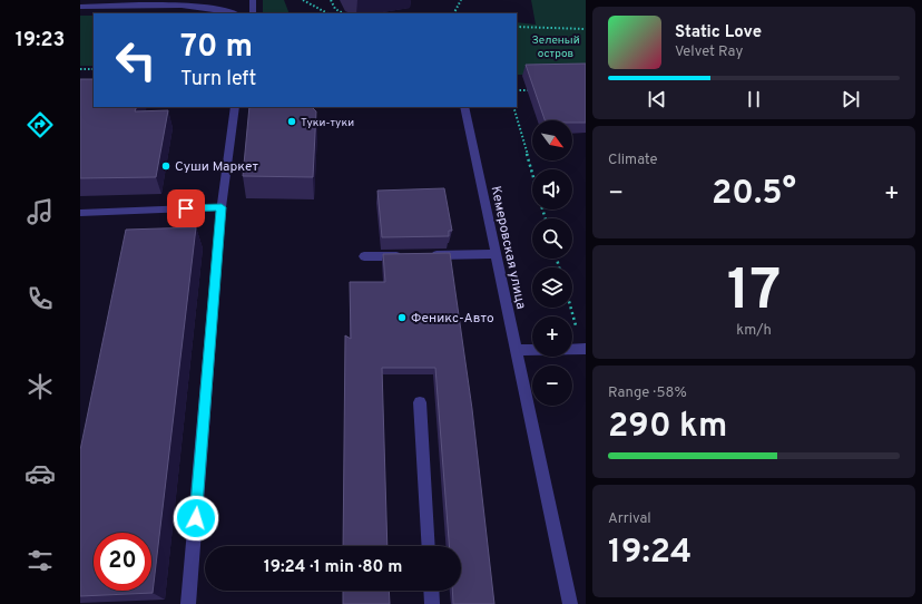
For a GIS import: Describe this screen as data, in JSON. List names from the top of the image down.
{
  "streets": {
    "street": ["Кемеровская улица"]
  },
  "parks": ["Зеленый остров"],
  "places": ["Туки-туки", "Суши Маркет", "Феникс-Авто"],
  "north": "bottom right",
  "page": {
    "tabs": "19:23",
    "turn": ["70 m", "Turn left"],
    "song": ["Static Love", "Velvet Ray"],
    "map_buttons": ["+", "−"],
    "tile": [
      "Climate",
      ["17", "km/h"],
      ["Range · 58%", "290 km"],
      ["Arrival", "19:24"]
    ],
    "heat": ["−", "20.5°", "+"],
    "limit": "20",
    "trip": "19:24 · 1 min · 80 m"
  }
}
